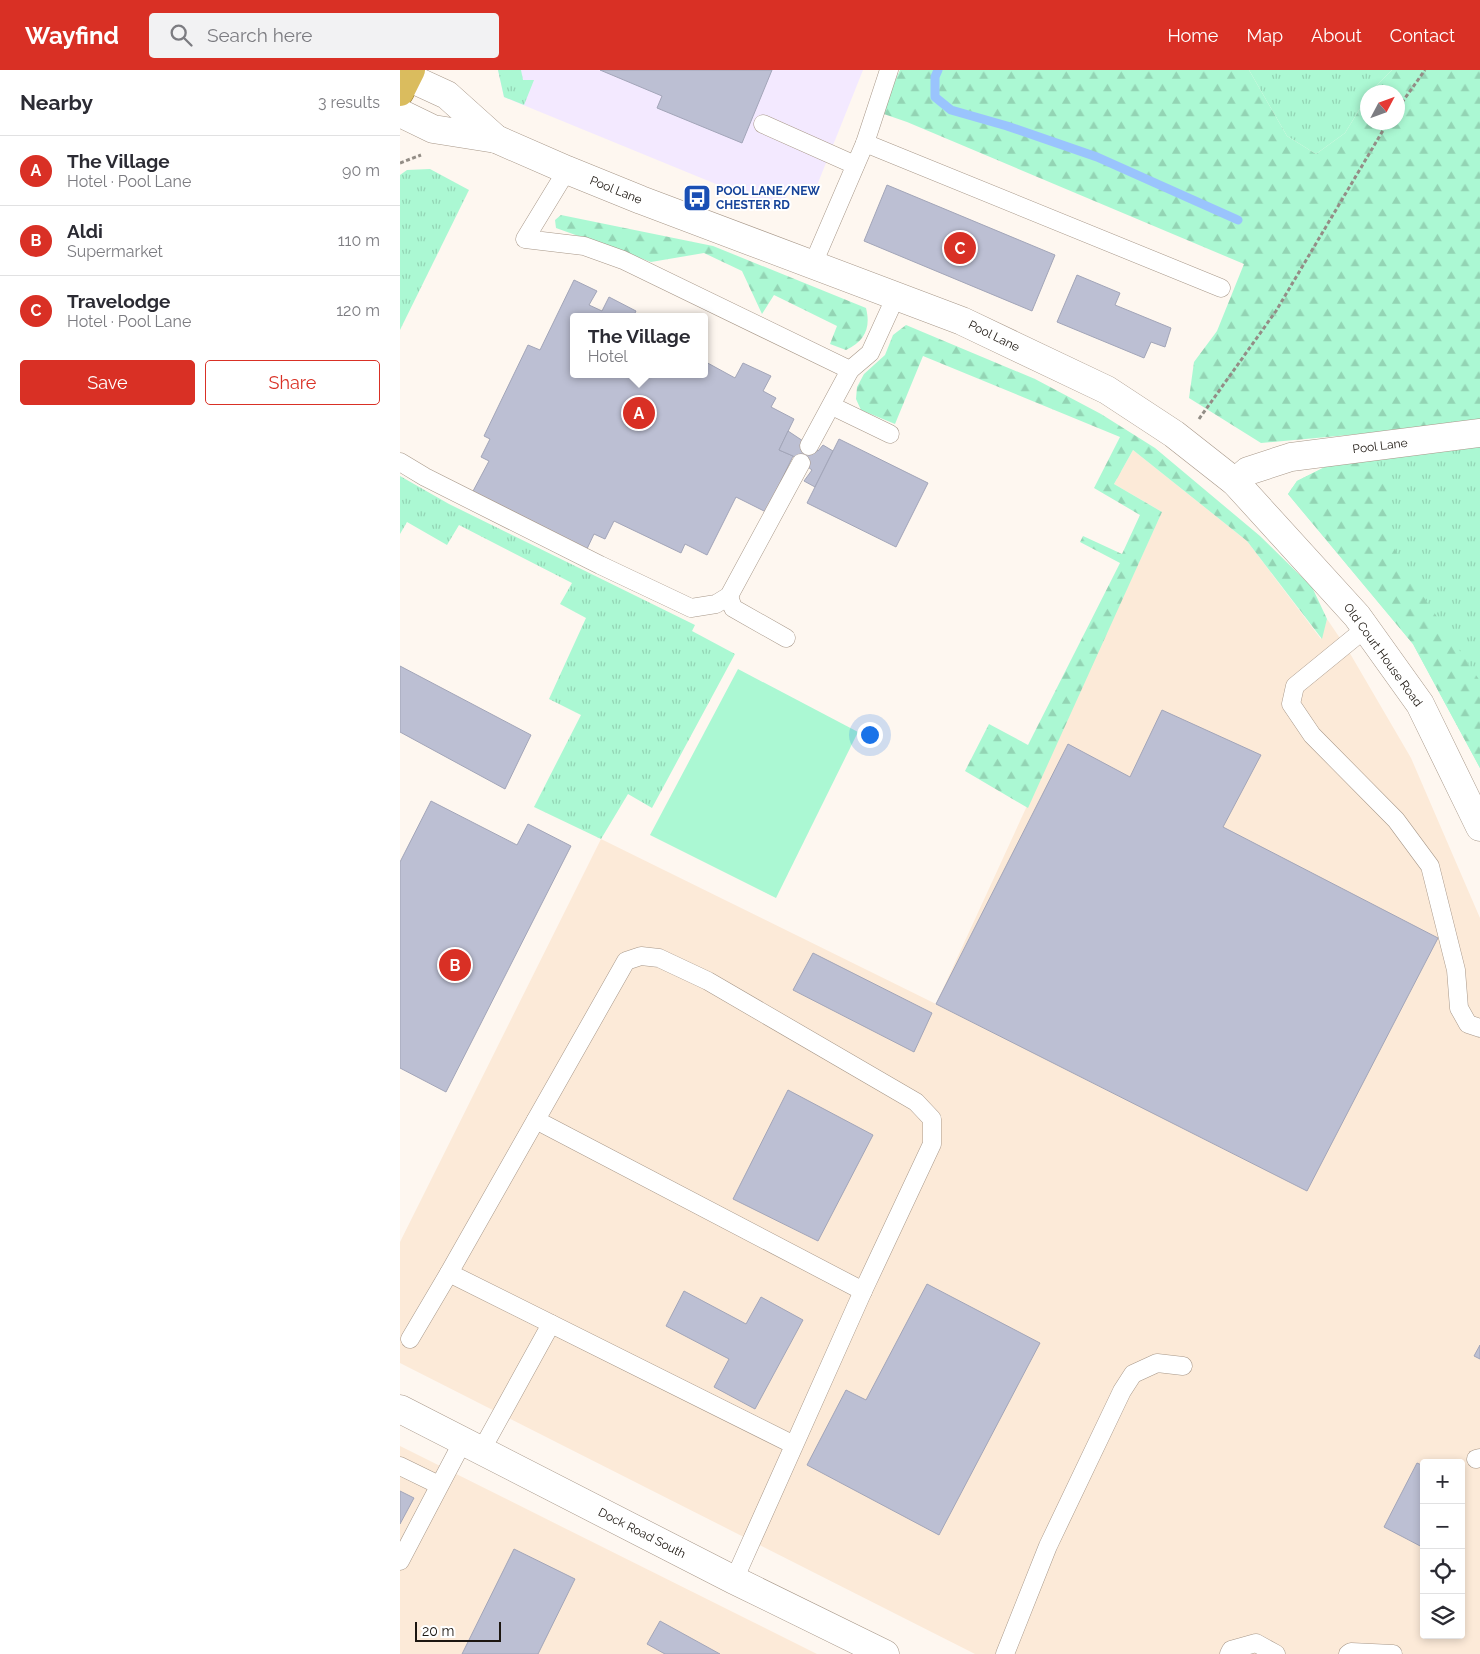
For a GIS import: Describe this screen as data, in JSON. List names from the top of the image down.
{
  "streets": {
    "street": ["Pool Lane", "Old Court House Road", "Dock Road South"]
  },
  "crossings": [
    ["Pool Lane", "Old Court House Road"]
  ],
  "places": {
    "bus stop": ["POOL LANE/NEW CHESTER RD"]
  },
  "scale_bar": "20 m",
  "north": "top right",
  "page": {
    "header": "Wayfind",
    "search": "Search here",
    "nav": [
      "Home",
      "Map",
      "About",
      "Contact"
    ],
    "heading": ["Nearby", "3 results"],
    "list": [
      {
        "mark": "A",
        "name": "The Village",
        "note": "Hotel · Pool Lane",
        "value": "90 m"
      },
      {
        "mark": "B",
        "name": "Aldi",
        "note": "Supermarket",
        "value": "110 m"
      },
      {
        "mark": "C",
        "name": "Travelodge",
        "note": "Hotel · Pool Lane",
        "value": "120 m"
      }
    ],
    "pins": ["C", "A", "B"],
    "popup": ["The Village", "Hotel"],
    "buttons": ["Save", "Share"],
    "map_buttons": ["+", "−"],
    "scale": "20 m"
  }
}
